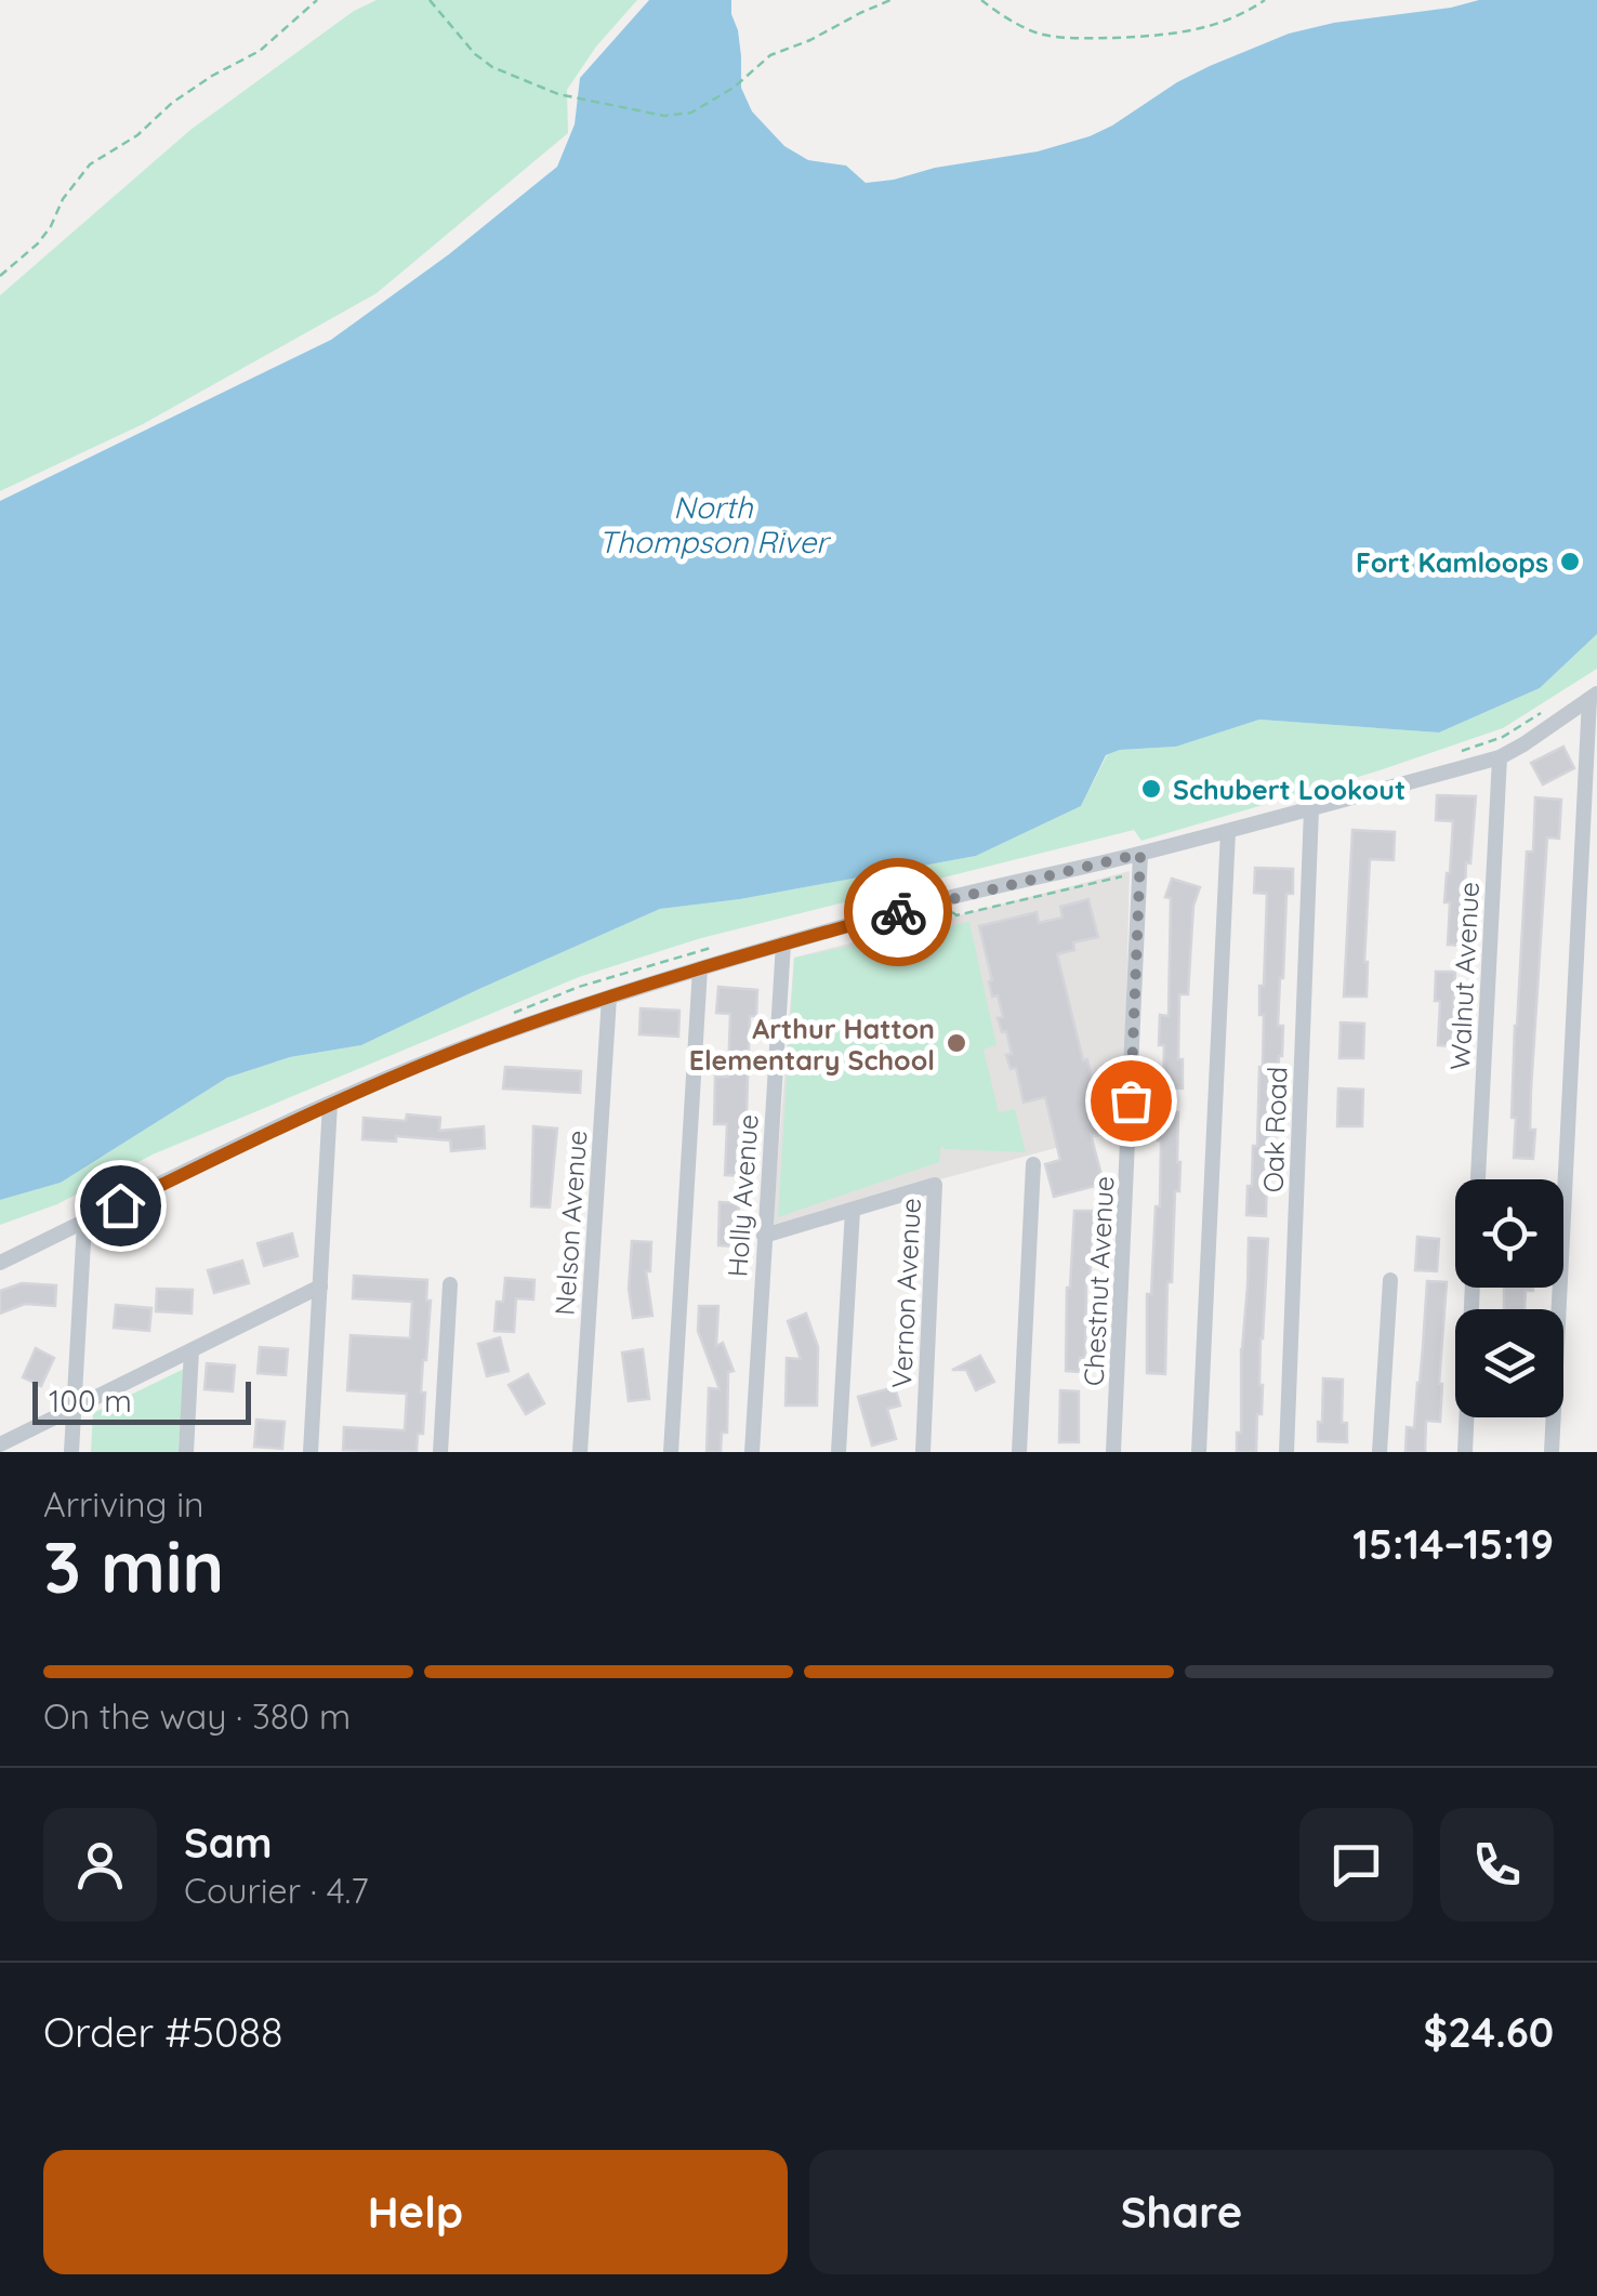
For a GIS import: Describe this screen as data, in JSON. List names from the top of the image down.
{
  "streets": {
    "street": [
      "Walnut Avenue",
      "Oak Road",
      "Holly Avenue",
      "Nelson Avenue",
      "Chestnut Avenue",
      "Vernon Avenue"
    ]
  },
  "crossings": [
    ["Holly Avenue", "Vernon Avenue"]
  ],
  "water": ["North Thompson River"],
  "places": ["Fort Kamloops", "Schubert Lookout", "Arthur Hatton Elementary School"],
  "scale_bar": "100 m",
  "page": {
    "scale": "100 m",
    "heading": ["3 min", "Arriving in", "15:14–15:19"],
    "panel": [
      "Sam",
      "Courier · 4.7",
      "Order #5088",
      "$24.60"
    ],
    "bar": "On the way · 380 m",
    "buttons": ["Help", "Share"]
  }
}
